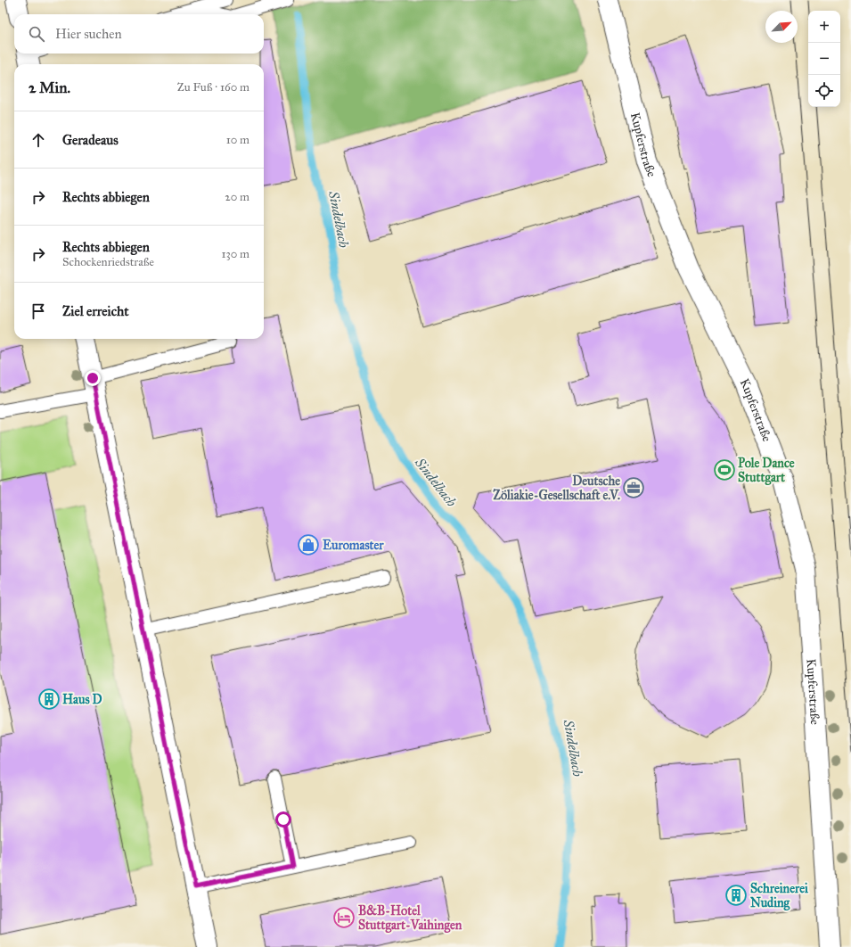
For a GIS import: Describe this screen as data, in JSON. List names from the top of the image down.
{
  "streets": {
    "street": ["Kupferstraße"]
  },
  "water": ["Sindelbach"],
  "places": {
    "sports": ["Pole Dance Stuttgart"],
    "office": ["Deutsche Zöliakie-Gesellschaft e.V."],
    "shop": ["Euromaster"],
    "building": ["Haus D", "Schreinerei Nuding"],
    "hotel": ["B&B-Hotel Stuttgart-Vaihingen"]
  },
  "north": "top right",
  "page": {
    "map_buttons": ["+", "−"],
    "search": "Hier suchen",
    "heading": ["2 Min.", "Zu Fuß · 160 m"],
    "list": [
      ["Geradeaus", "10 m"],
      ["Rechts abbiegen", "20 m"],
      ["Rechts abbiegen", "Schockenriedstraße", "130 m"],
      "Ziel erreicht"
    ]
  }
}
